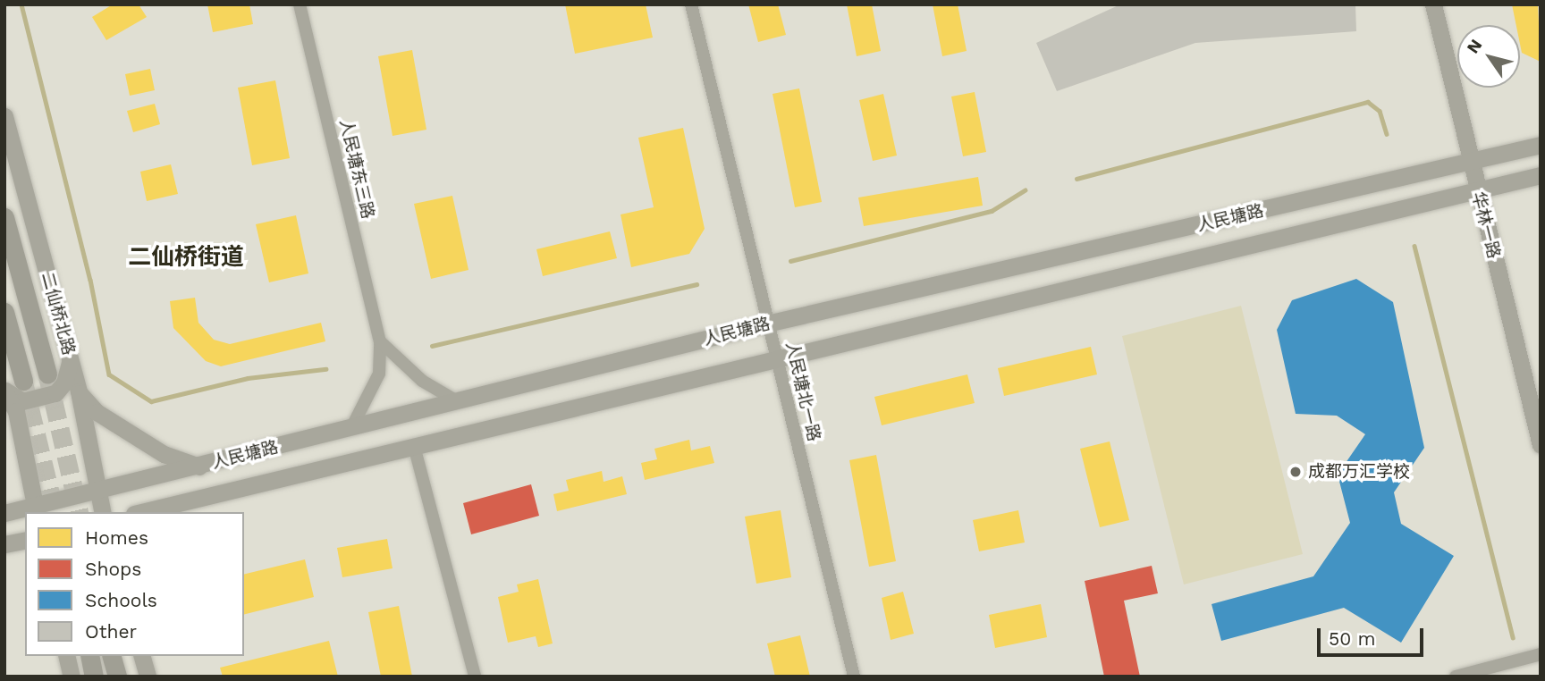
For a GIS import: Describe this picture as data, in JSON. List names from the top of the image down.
{
  "streets": {
    "main road": ["人民塘路", "华林一路", "二仙桥北路"],
    "street": ["人民塘东三路", "人民塘北一路"]
  },
  "crossings": [
    ["人民塘东三路", "人民塘路"],
    ["人民塘路", "华林一路"],
    ["人民塘路", "二仙桥北路"],
    ["人民塘路", "人民塘北一路"]
  ],
  "districts": ["二仙桥街道"],
  "places": ["成都万汇学校"],
  "legend": [
    "Homes",
    "Shops",
    "Schools",
    "Other"
  ],
  "scale_bar": "50 m",
  "north": "top left"
}
